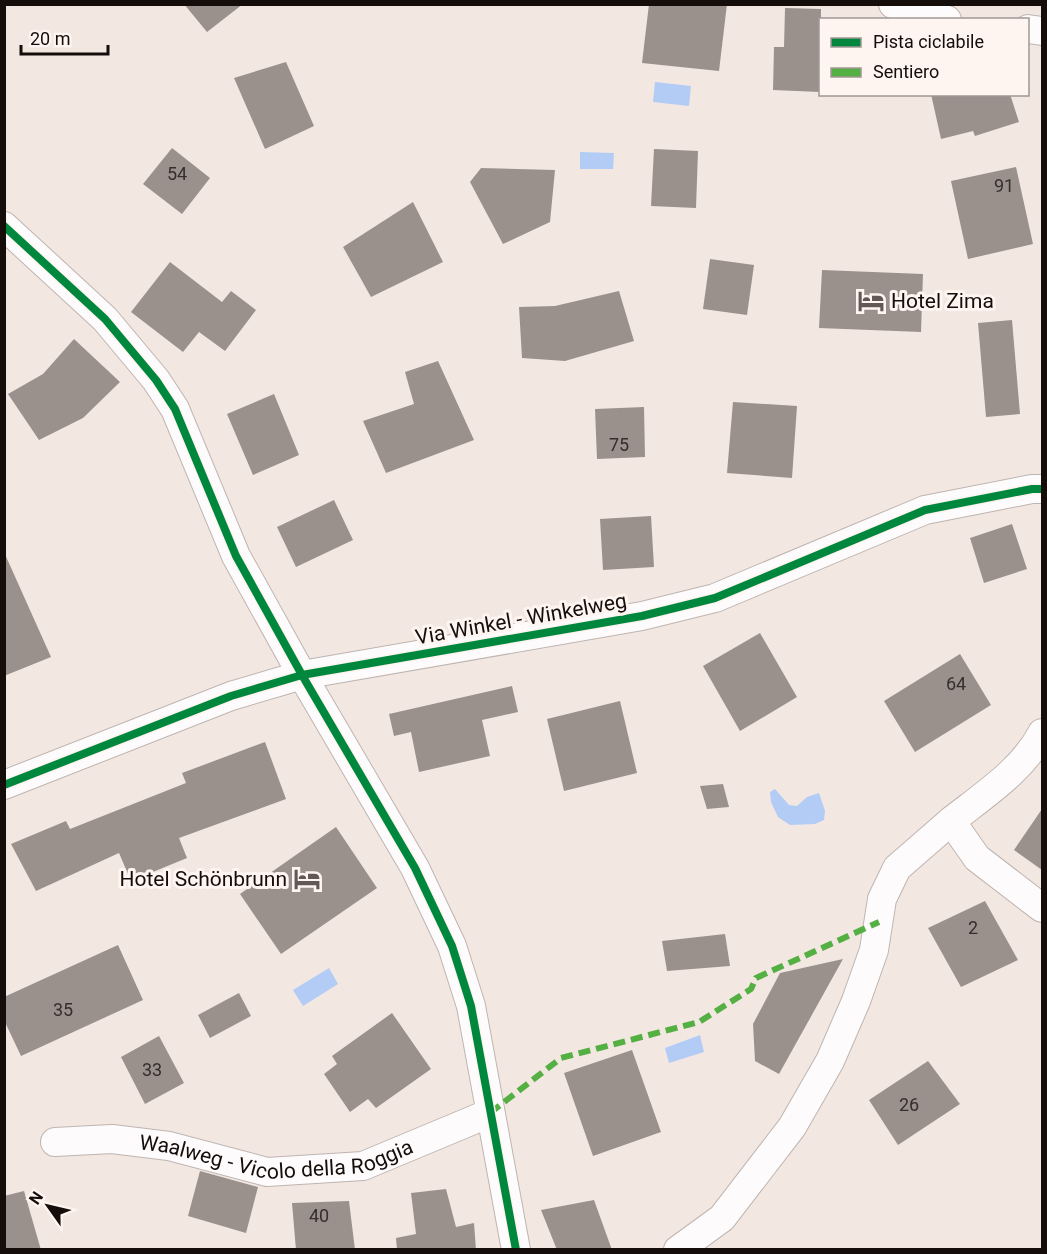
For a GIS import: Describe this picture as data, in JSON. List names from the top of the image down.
{
  "streets": {
    "street": ["Via Winkel - Winkelweg", "Waalweg - Vicolo della Roggia"]
  },
  "places": {
    "hotel": ["Hotel Zima", "Hotel Schönbrunn"]
  },
  "house_numbers": [
    "54",
    "91",
    "75",
    "64",
    "2",
    "35",
    "33",
    "26",
    "40"
  ],
  "legend": ["Pista ciclabile", "Sentiero"],
  "scale_bar": "20 m",
  "north": "top left"
}
